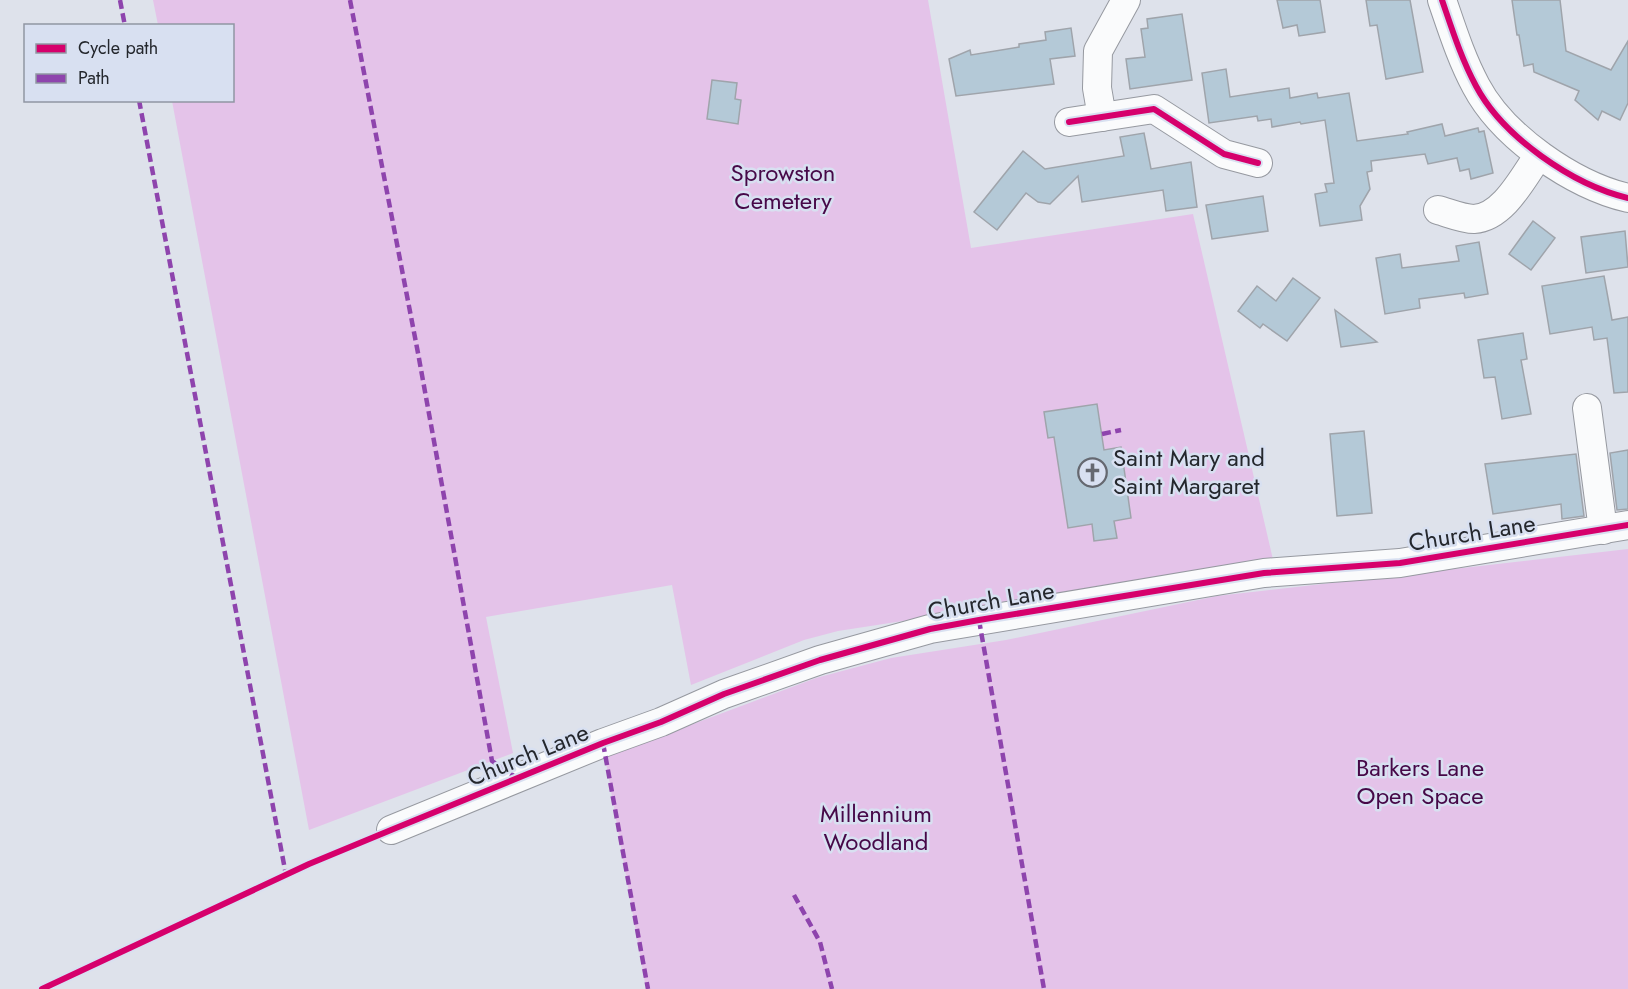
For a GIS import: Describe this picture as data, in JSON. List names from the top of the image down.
{
  "streets": {
    "street": ["Church Lane"]
  },
  "parks": ["Sprowston Cemetery", "Barkers Lane Open Space", "Millennium Woodland"],
  "places": {
    "church": ["Saint Mary and Saint Margaret"]
  },
  "legend": ["Cycle path", "Path"]
}
